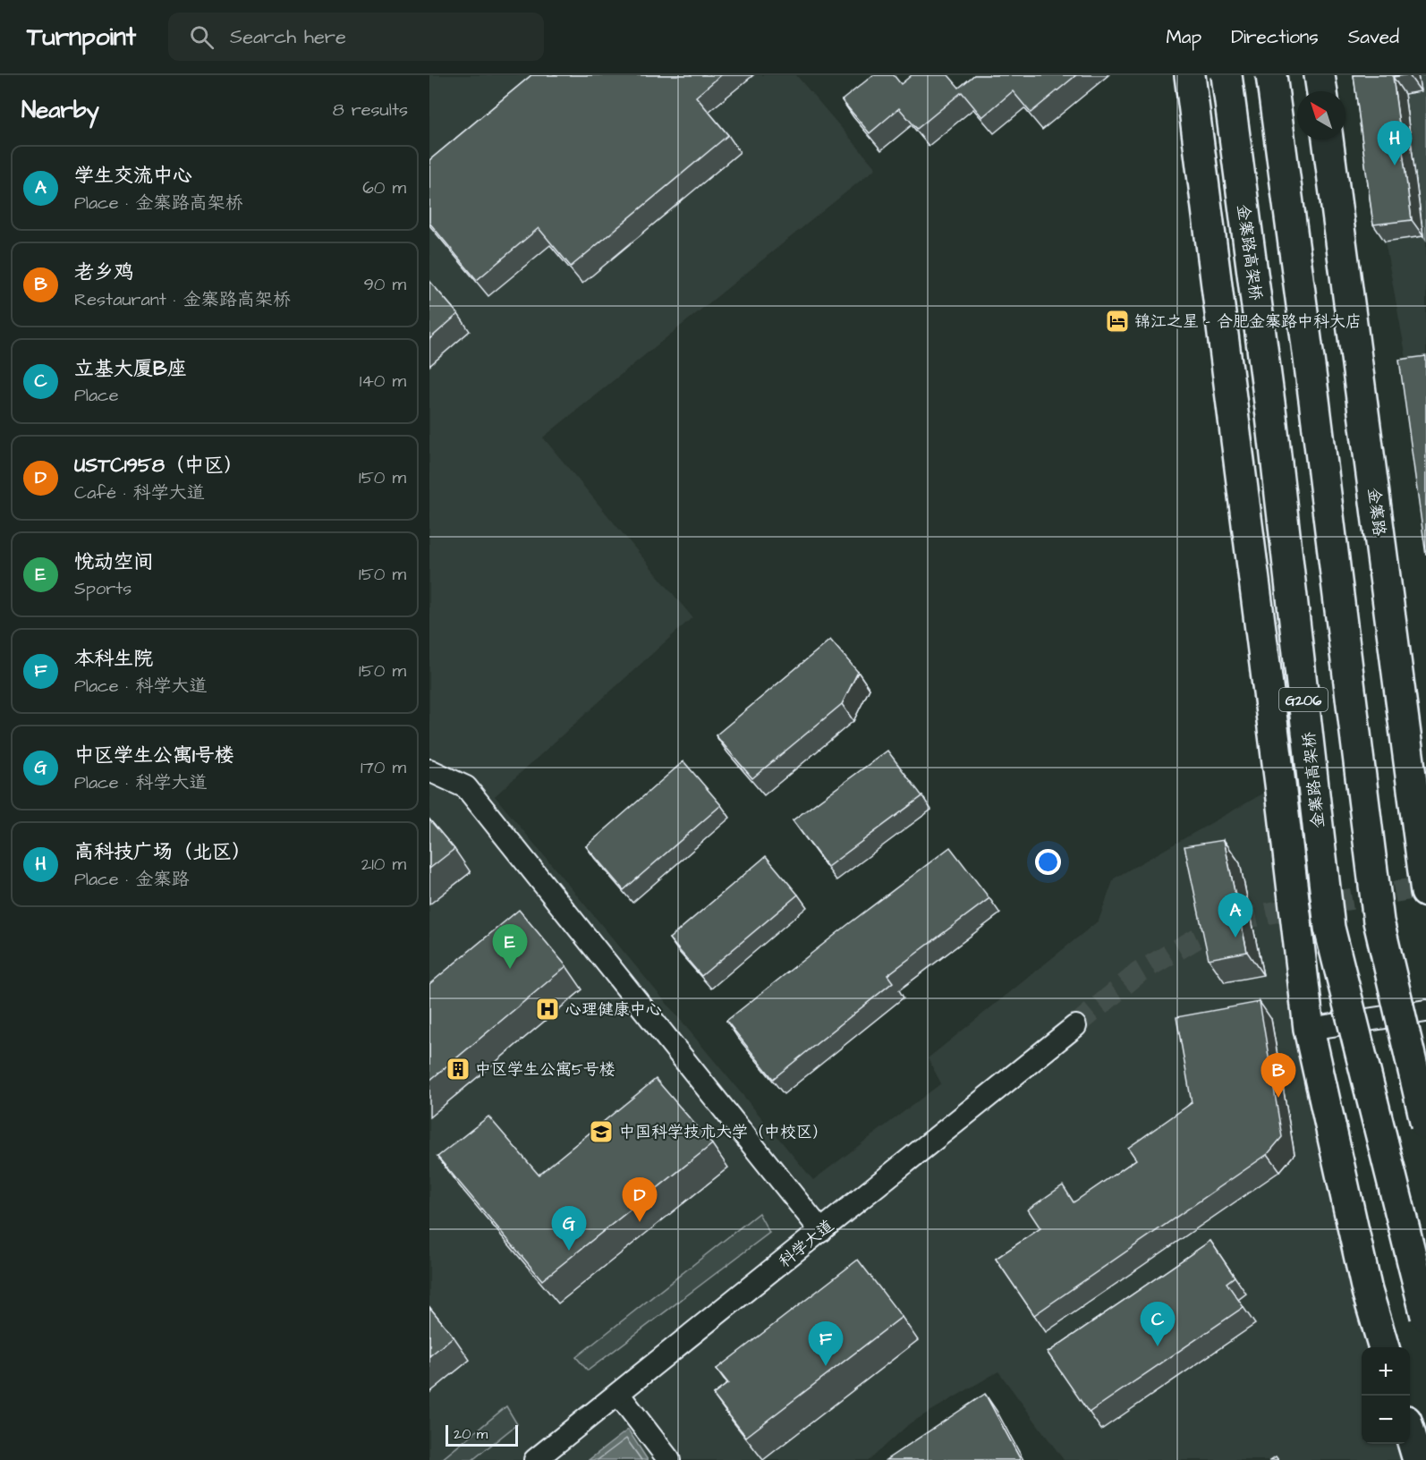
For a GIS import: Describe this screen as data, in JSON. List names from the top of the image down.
{
  "streets": {
    "highway": ["金寨路高架桥", "金寨路", "G206"],
    "street": ["科学大道"]
  },
  "places": {
    "hotel": ["锦江之星 - 合肥金寨路中科大店"],
    "hospital": ["心理健康中心"],
    "building": ["中区学生公寓5号楼"],
    "school or university": ["中国科学技术大学（中校区）"]
  },
  "scale_bar": "20 m",
  "north": "top left",
  "page": {
    "header": "Turnpoint",
    "search": "Search here",
    "nav": ["Map", "Directions", "Saved"],
    "heading": ["Nearby", "8 results"],
    "pins": [
      "H",
      "A",
      "E",
      "B",
      "D",
      "G",
      "C",
      "F"
    ],
    "list": [
      {
        "mark": "A",
        "name": "学生交流中心",
        "note": "Place · 金寨路高架桥",
        "value": "60 m"
      },
      {
        "mark": "B",
        "name": "老乡鸡",
        "note": "Restaurant · 金寨路高架桥",
        "value": "90 m"
      },
      {
        "mark": "C",
        "name": "立基大厦B座",
        "note": "Place",
        "value": "140 m"
      },
      {
        "mark": "D",
        "name": "USTC1958（中区）",
        "note": "Café · 科学大道",
        "value": "150 m"
      },
      {
        "mark": "E",
        "name": "悦动空间",
        "note": "Sports",
        "value": "150 m"
      },
      {
        "mark": "F",
        "name": "本科生院",
        "note": "Place · 科学大道",
        "value": "150 m"
      },
      {
        "mark": "G",
        "name": "中区学生公寓1号楼",
        "note": "Place · 科学大道",
        "value": "170 m"
      },
      {
        "mark": "H",
        "name": "高科技广场（北区）",
        "note": "Place · 金寨路",
        "value": "210 m"
      }
    ],
    "map_buttons": ["+", "−"],
    "scale": "20 m"
  }
}
